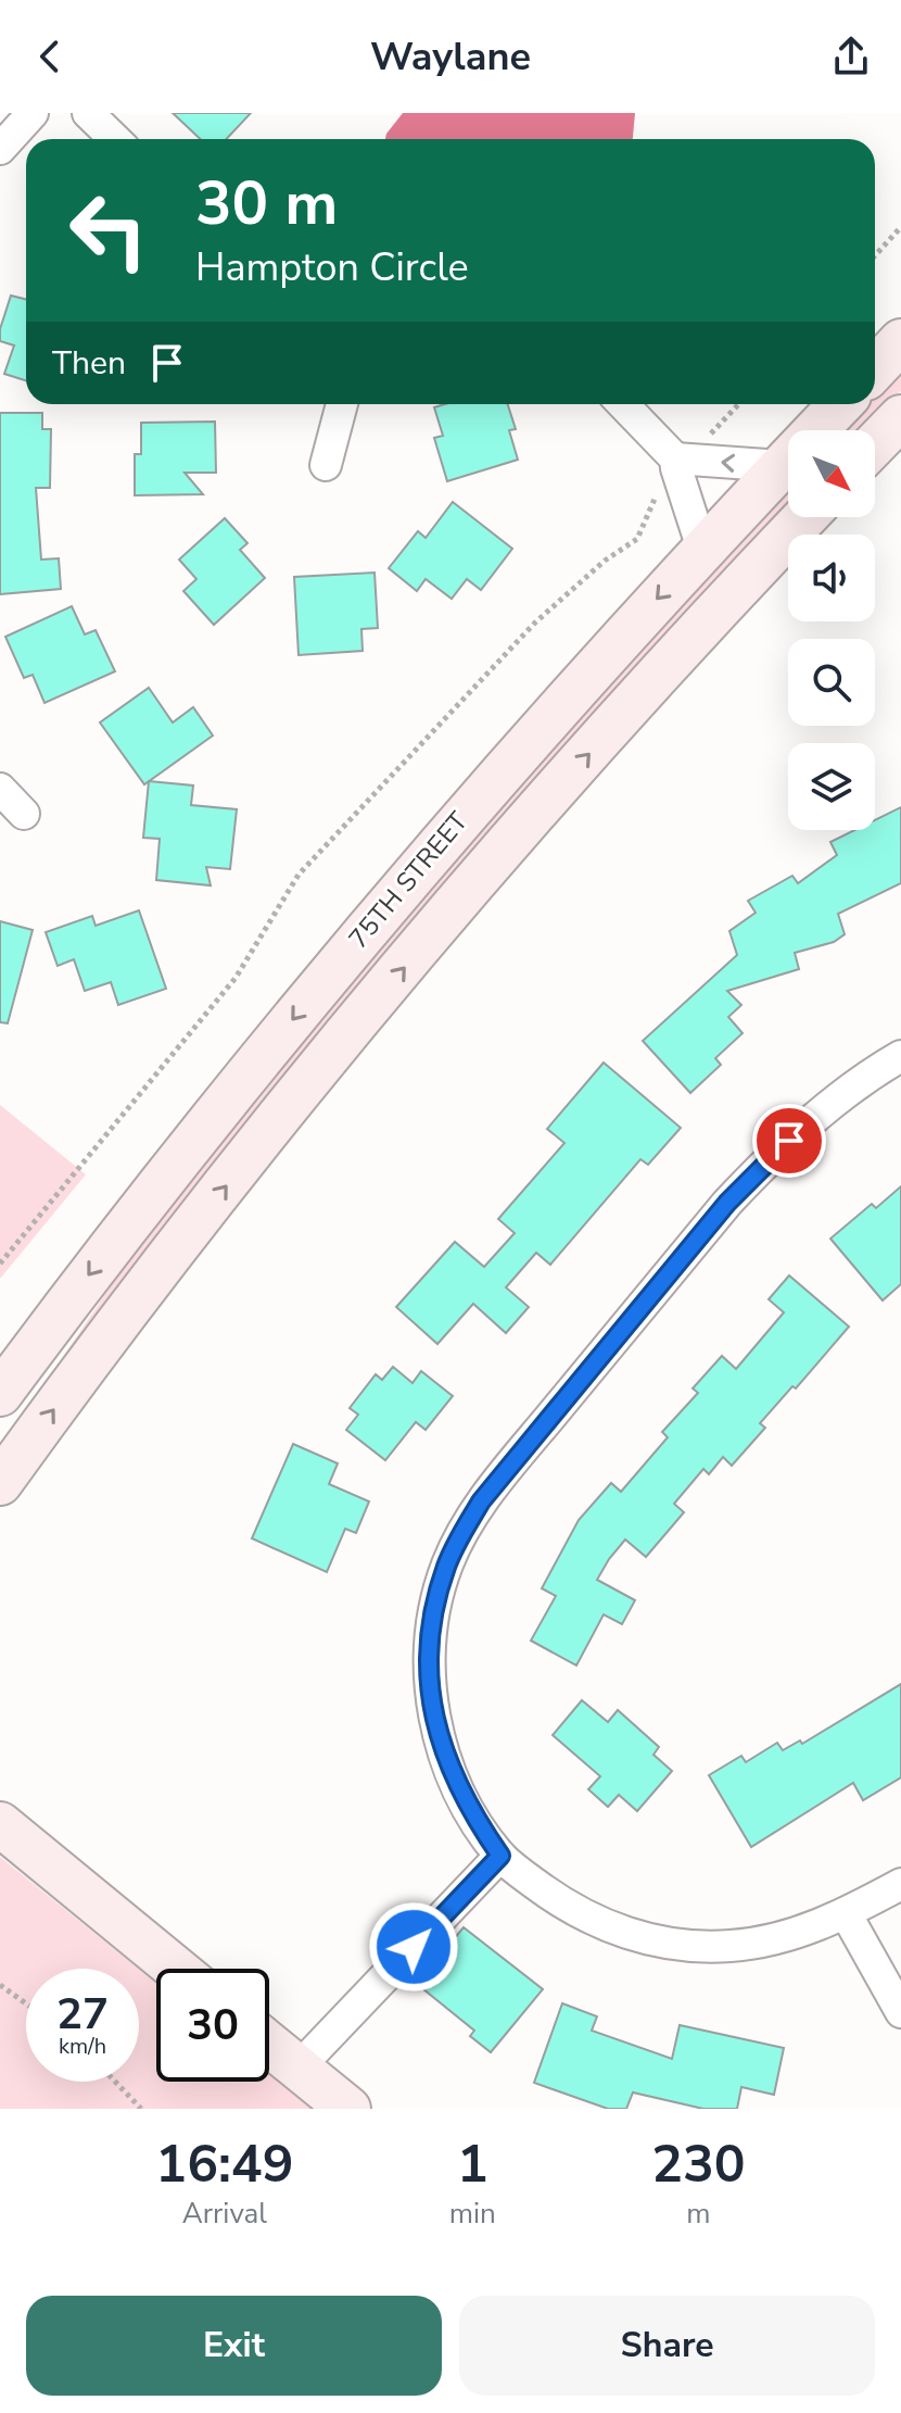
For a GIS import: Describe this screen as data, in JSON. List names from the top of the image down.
{
  "streets": {
    "main road": ["75TH STREET"]
  },
  "north": "bottom right",
  "page": {
    "header": "Waylane",
    "turn": ["30 m", "Hampton Circle"],
    "then": "Then",
    "speed": "27 km/h",
    "limit": "30",
    "eta": [
      "16:49",
      "Arrival",
      "1",
      "min",
      "230",
      "m"
    ],
    "buttons": ["Exit", "Share"]
  }
}
